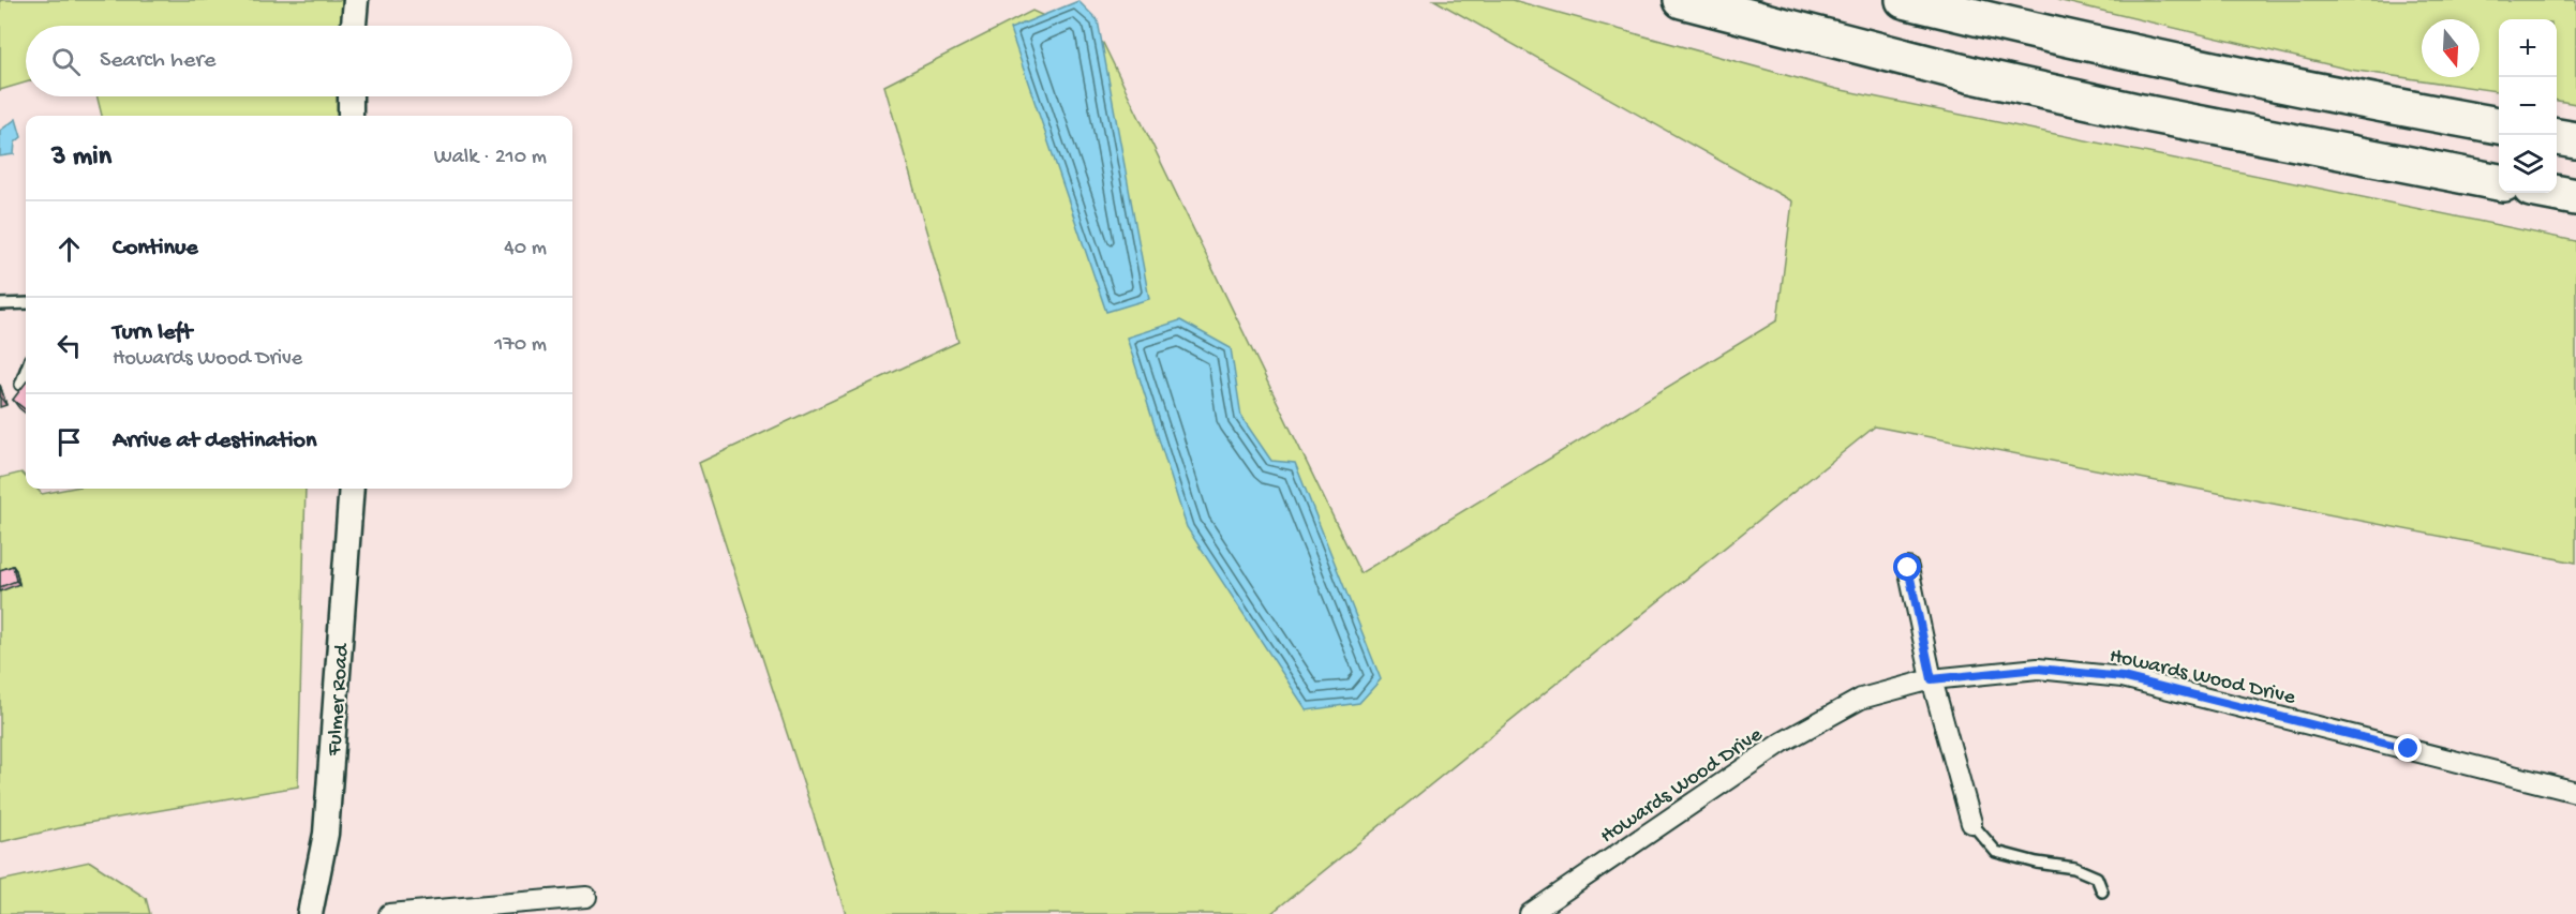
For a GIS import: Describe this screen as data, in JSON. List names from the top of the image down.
{
  "streets": {
    "street": ["Howards Wood Drive", "Fulmer Road"]
  },
  "north": "bottom",
  "page": {
    "map_buttons": ["+", "−"],
    "search": "Search here",
    "heading": ["3 min", "Walk · 210 m"],
    "list": [
      ["Continue", "40 m"],
      ["Turn left", "Howards Wood Drive", "170 m"],
      "Arrive at destination"
    ]
  }
}
